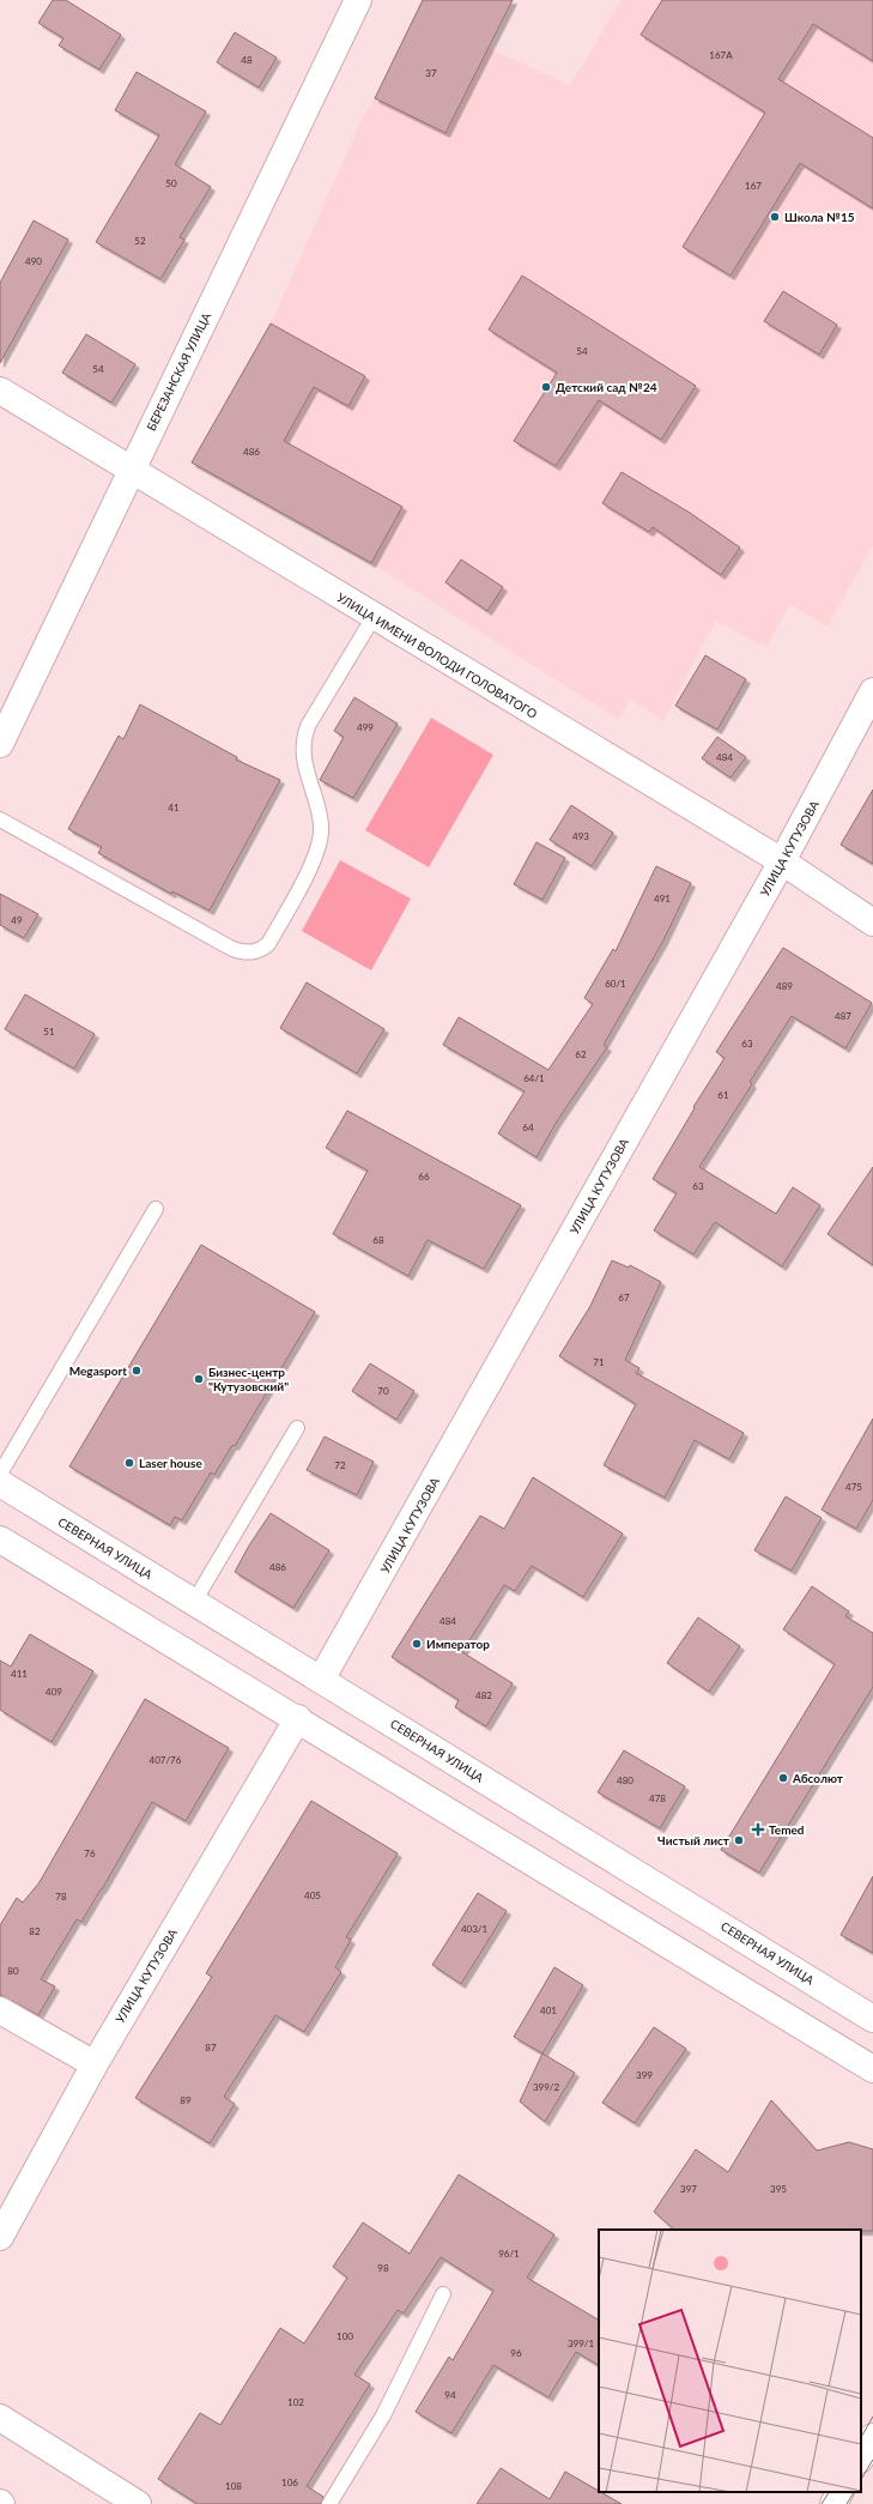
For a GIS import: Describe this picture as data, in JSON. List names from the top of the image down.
{
  "streets": {
    "street": [
      "БЕРЕЗАНСКАЯ УЛИЦА",
      "УЛИЦА ИМЕНИ ВОЛОДИ ГОЛОВАТОГО",
      "УЛИЦА КУТУЗОВА",
      "СЕВЕРНАЯ УЛИЦА"
    ]
  },
  "crossings": [
    ["БЕРЕЗАНСКАЯ УЛИЦА", "УЛИЦА ИМЕНИ ВОЛОДИ ГОЛОВАТОГО"],
    ["УЛИЦА ИМЕНИ ВОЛОДИ ГОЛОВАТОГО", "УЛИЦА КУТУЗОВА"],
    ["УЛИЦА КУТУЗОВА", "СЕВЕРНАЯ УЛИЦА"]
  ],
  "places": {
    "other": [
      "Школа №15",
      "Детский сад №24",
      "Megasport",
      "Бизнес-центр \"Кутузовский\"",
      "Laser house",
      "Император",
      "Абсолют",
      "Чистый лист"
    ],
    "health": ["Temed"]
  },
  "house_numbers": [
    "167А",
    "48",
    "37",
    "50",
    "167",
    "52",
    "490",
    "54",
    "54",
    "486",
    "499",
    "484",
    "41",
    "493",
    "491",
    "49",
    "60/1",
    "489",
    "487",
    "51",
    "63",
    "62",
    "64/1",
    "61",
    "64",
    "66",
    "63",
    "68",
    "67",
    "71",
    "70",
    "72",
    "475",
    "486",
    "484",
    "411",
    "409",
    "482",
    "407/76",
    "480",
    "478",
    "76",
    "405",
    "78",
    "403/1",
    "82",
    "80",
    "401",
    "87",
    "399",
    "399/2",
    "89",
    "397",
    "395",
    "96/1",
    "98",
    "100",
    "399/1",
    "96",
    "94",
    "102",
    "106",
    "108"
  ]
}
